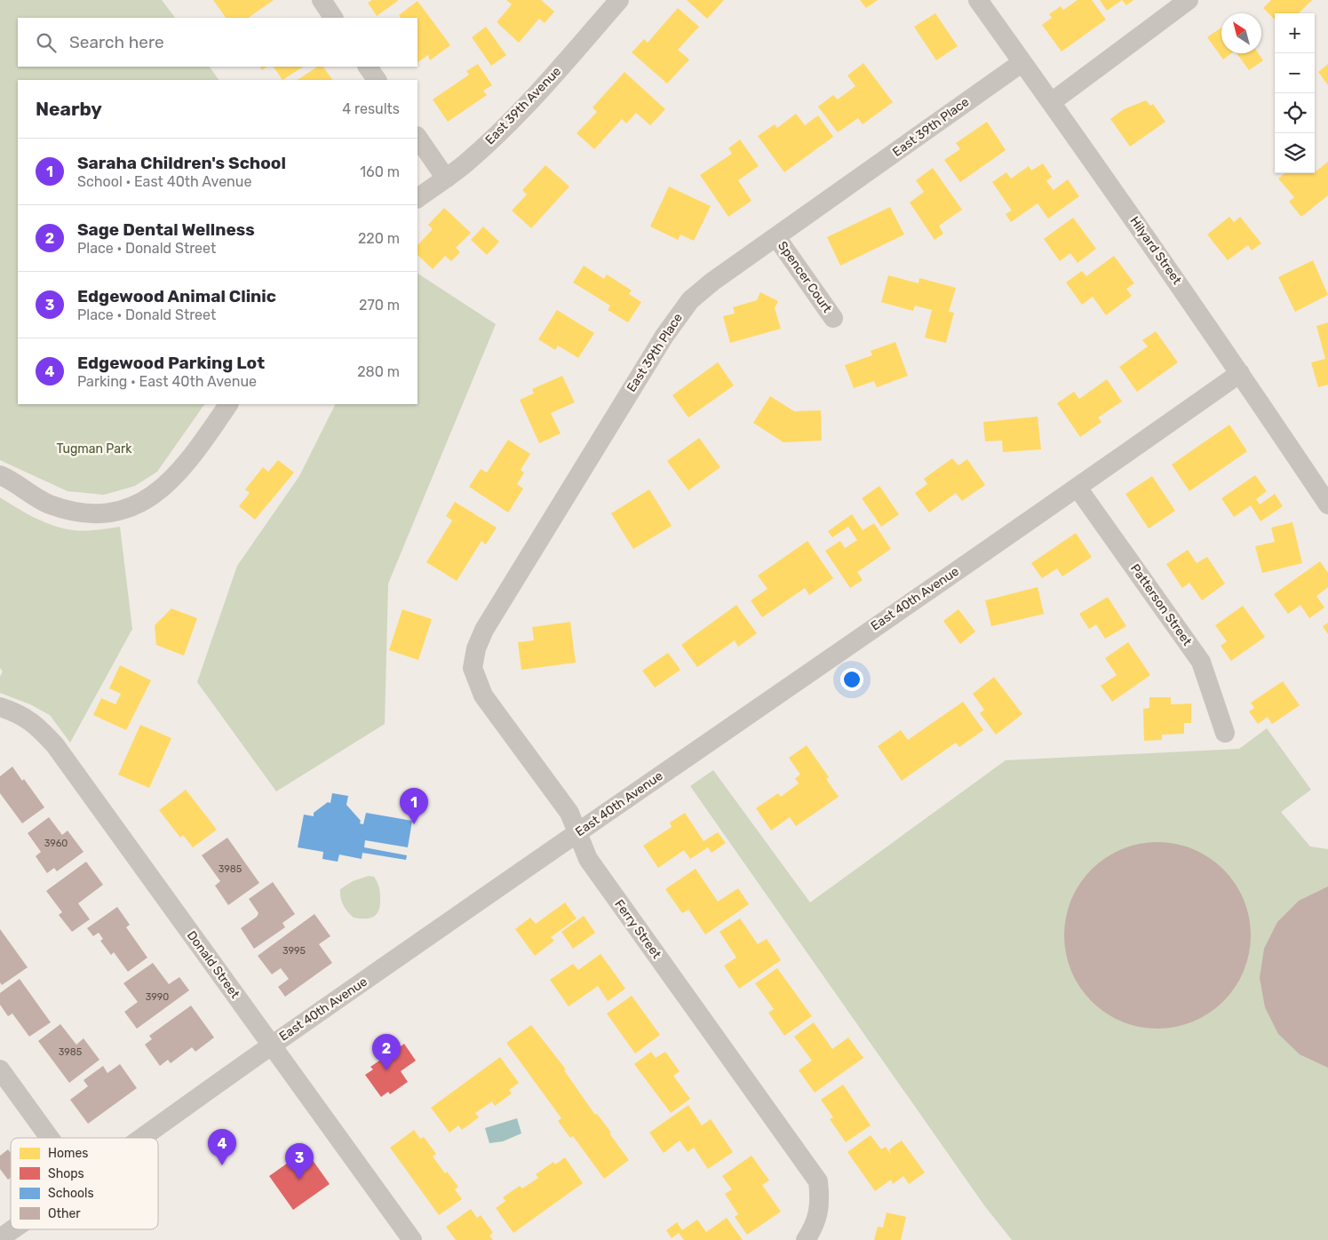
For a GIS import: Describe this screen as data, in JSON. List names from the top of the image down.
{
  "streets": {
    "street": [
      "East 39th Avenue",
      "East 39th Place",
      "Hilyard Street",
      "Spencer Court",
      "East 40th Avenue",
      "Patterson Street",
      "Ferry Street",
      "Donald Street"
    ]
  },
  "crossings": [
    ["East 39th Place", "Hilyard Street"],
    ["East 39th Place", "Spencer Court"],
    ["East 39th Place", "Ferry Street"],
    ["Hilyard Street", "East 40th Avenue"],
    ["East 40th Avenue", "Patterson Street"],
    ["East 40th Avenue", "Ferry Street"],
    ["East 40th Avenue", "Donald Street"]
  ],
  "parks": ["Tugman Park"],
  "house_numbers": [
    "3960",
    "3985",
    "3995",
    "3990",
    "3985"
  ],
  "legend": [
    "Homes",
    "Shops",
    "Schools",
    "Other"
  ],
  "north": "top left",
  "page": {
    "map_buttons": ["+", "−"],
    "search": "Search here",
    "heading": ["Nearby", "4 results"],
    "list": [
      {
        "mark": "1",
        "name": "Saraha Children's School",
        "note": "School · East 40th Avenue",
        "value": "160 m"
      },
      {
        "mark": "2",
        "name": "Sage Dental Wellness",
        "note": "Place · Donald Street",
        "value": "220 m"
      },
      {
        "mark": "3",
        "name": "Edgewood Animal Clinic",
        "note": "Place · Donald Street",
        "value": "270 m"
      },
      {
        "mark": "4",
        "name": "Edgewood Parking Lot",
        "note": "Parking · East 40th Avenue",
        "value": "280 m"
      }
    ],
    "pins": [
      "1",
      "2",
      "4",
      "3"
    ]
  }
}
